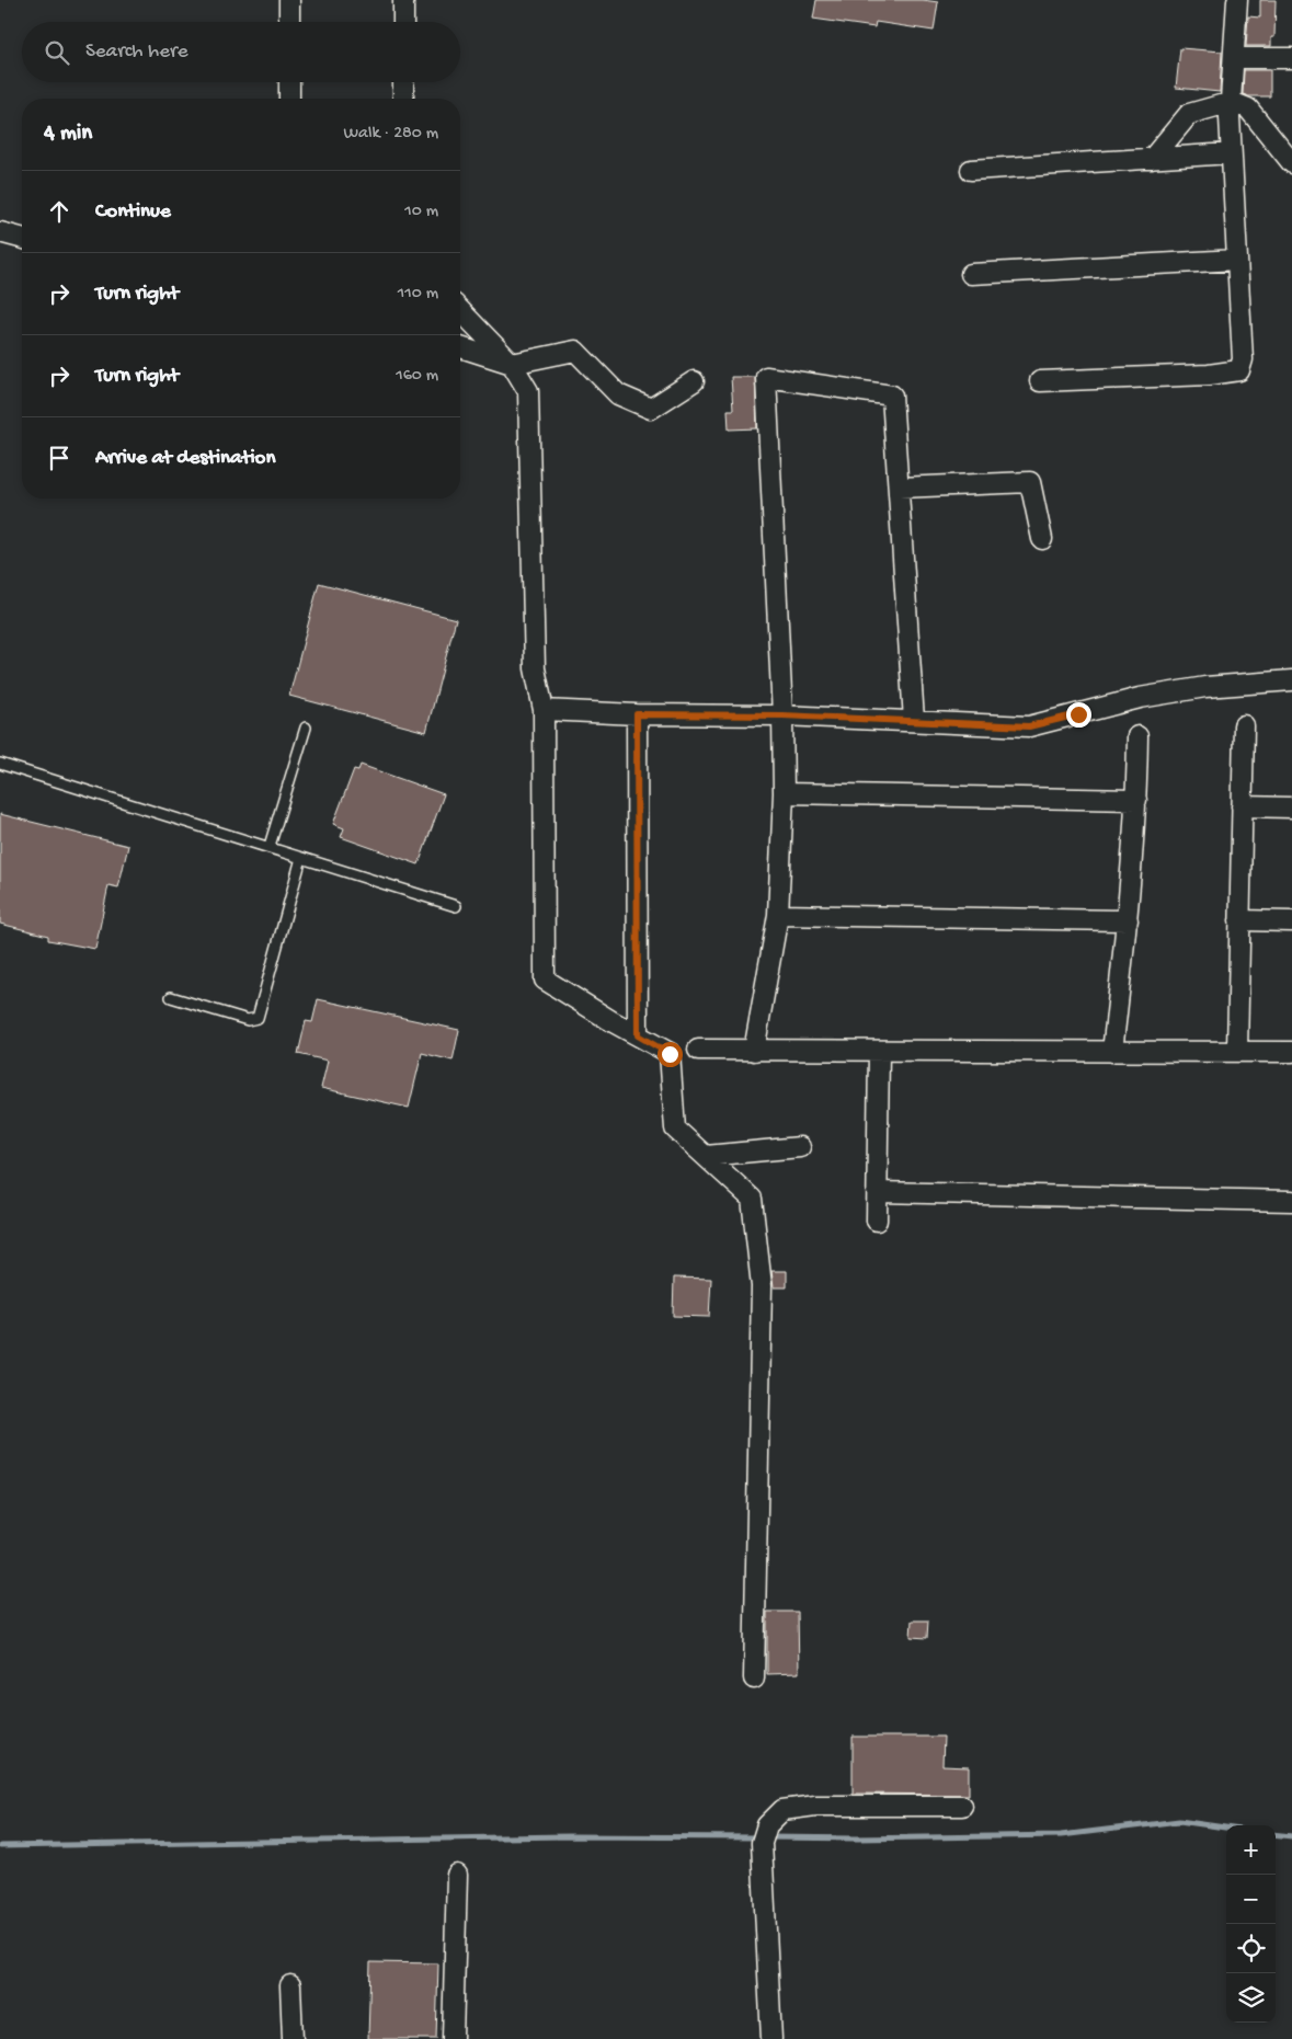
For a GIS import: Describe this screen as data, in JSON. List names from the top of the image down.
{
  "page": {
    "search": "Search here",
    "heading": ["4 min", "Walk · 280 m"],
    "list": [
      ["Continue", "10 m"],
      ["Turn right", "110 m"],
      ["Turn right", "160 m"],
      "Arrive at destination"
    ],
    "map_buttons": ["+", "−"]
  }
}
